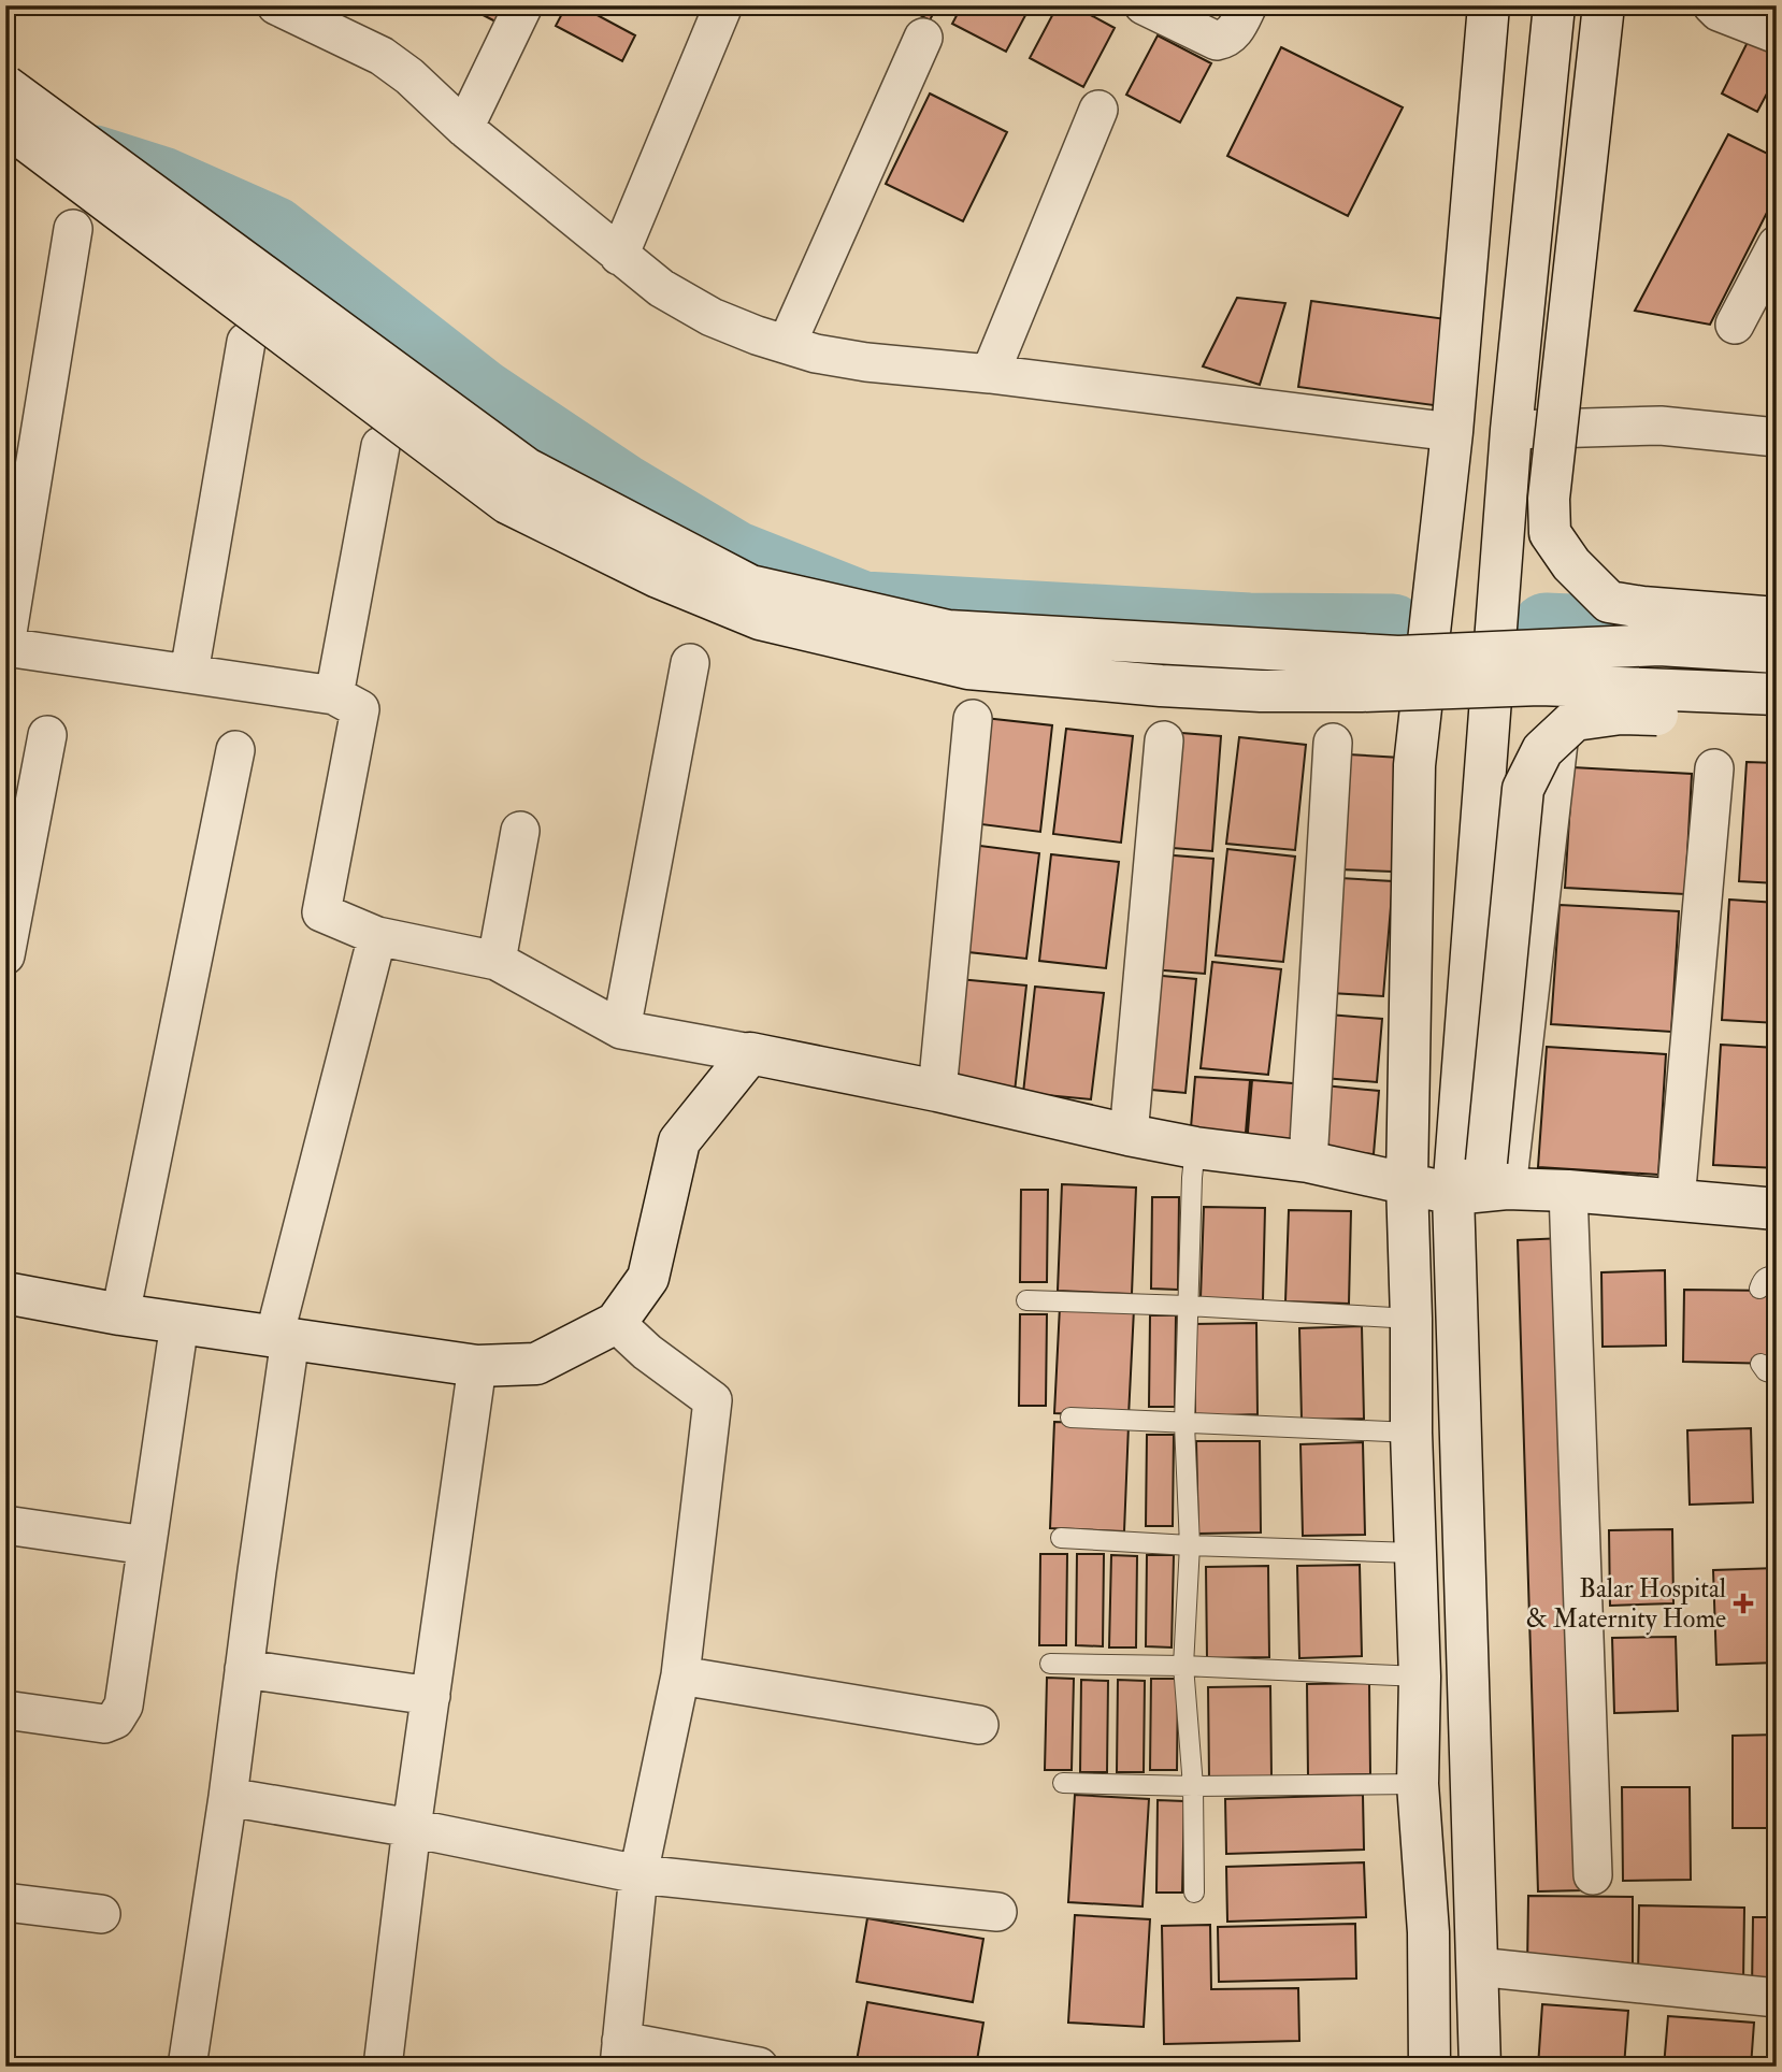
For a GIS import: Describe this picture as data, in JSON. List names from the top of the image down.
{
  "places": {
    "health": ["Balar Hospital & Maternity Home"]
  }
}
